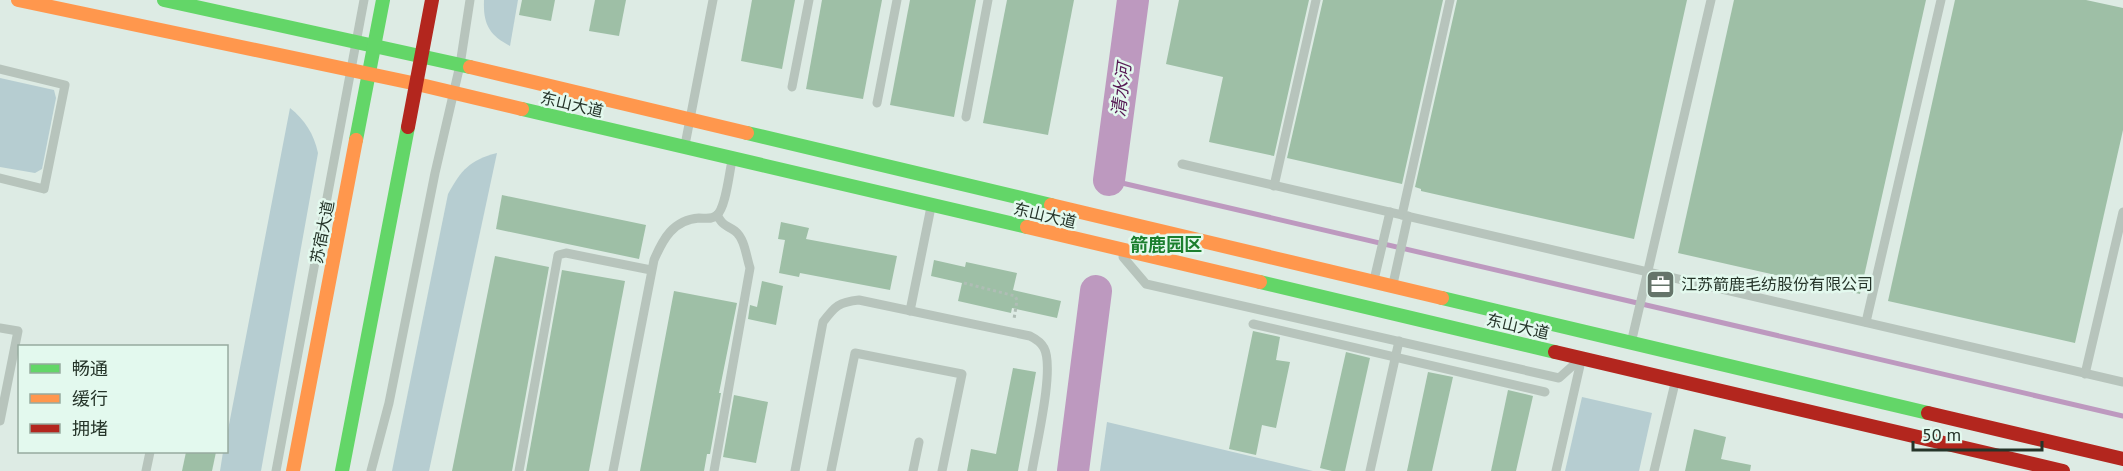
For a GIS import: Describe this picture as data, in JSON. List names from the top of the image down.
{
  "streets": {
    "main road": ["东山大道", "苏宿大道"]
  },
  "crossings": [
    ["东山大道", "苏宿大道"]
  ],
  "districts": ["箭鹿园区"],
  "water": ["清水河"],
  "places": {
    "office": ["江苏箭鹿毛纺股份有限公司"]
  },
  "legend": ["畅通", "缓行", "拥堵"],
  "scale_bar": "50 m"
}
